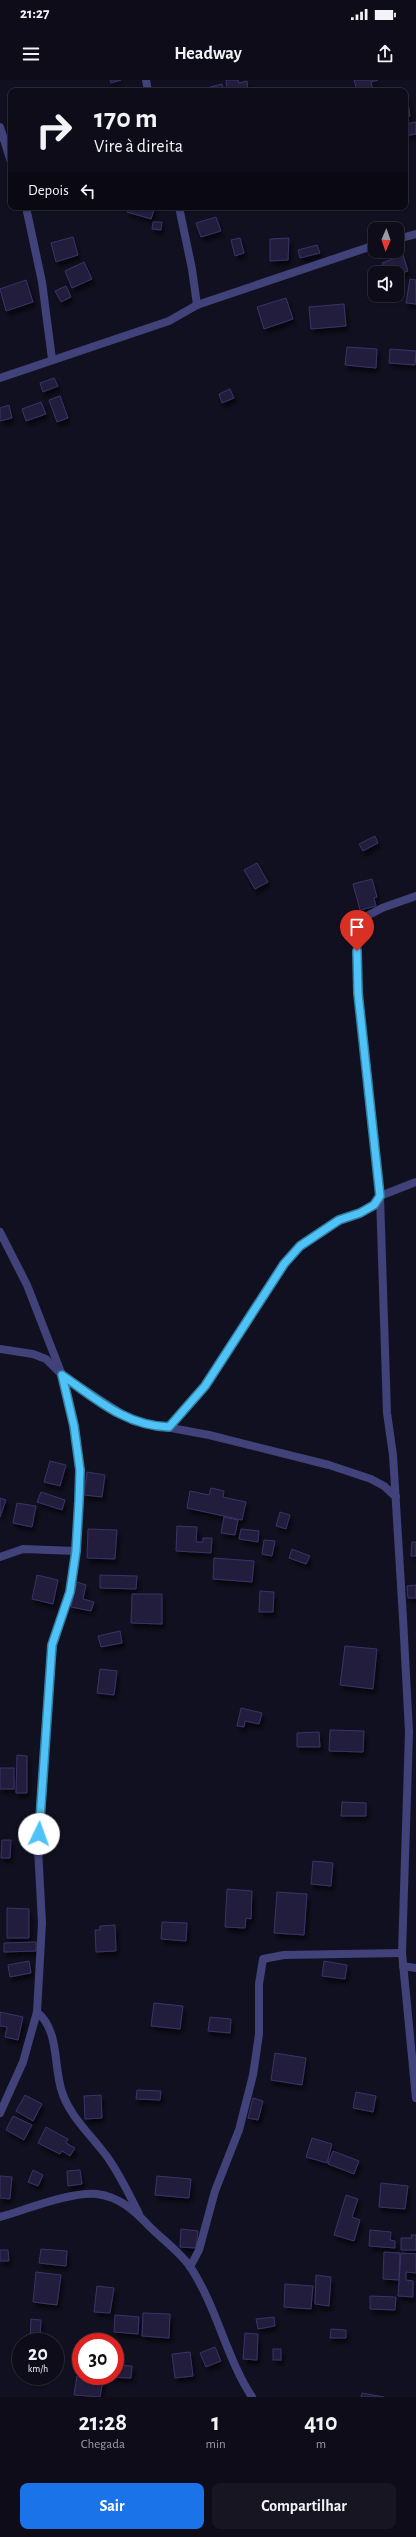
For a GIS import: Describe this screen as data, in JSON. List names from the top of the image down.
{
  "north": "bottom",
  "page": {
    "status": "21:27",
    "header": "Headway",
    "turn": ["170 m", "Vire à direita"],
    "then": "Depois",
    "speed": "20 km/h",
    "limit": "30",
    "eta": [
      "21:28",
      "Chegada",
      "1",
      "min",
      "410",
      "m"
    ],
    "buttons": ["Sair", "Compartilhar"]
  }
}
